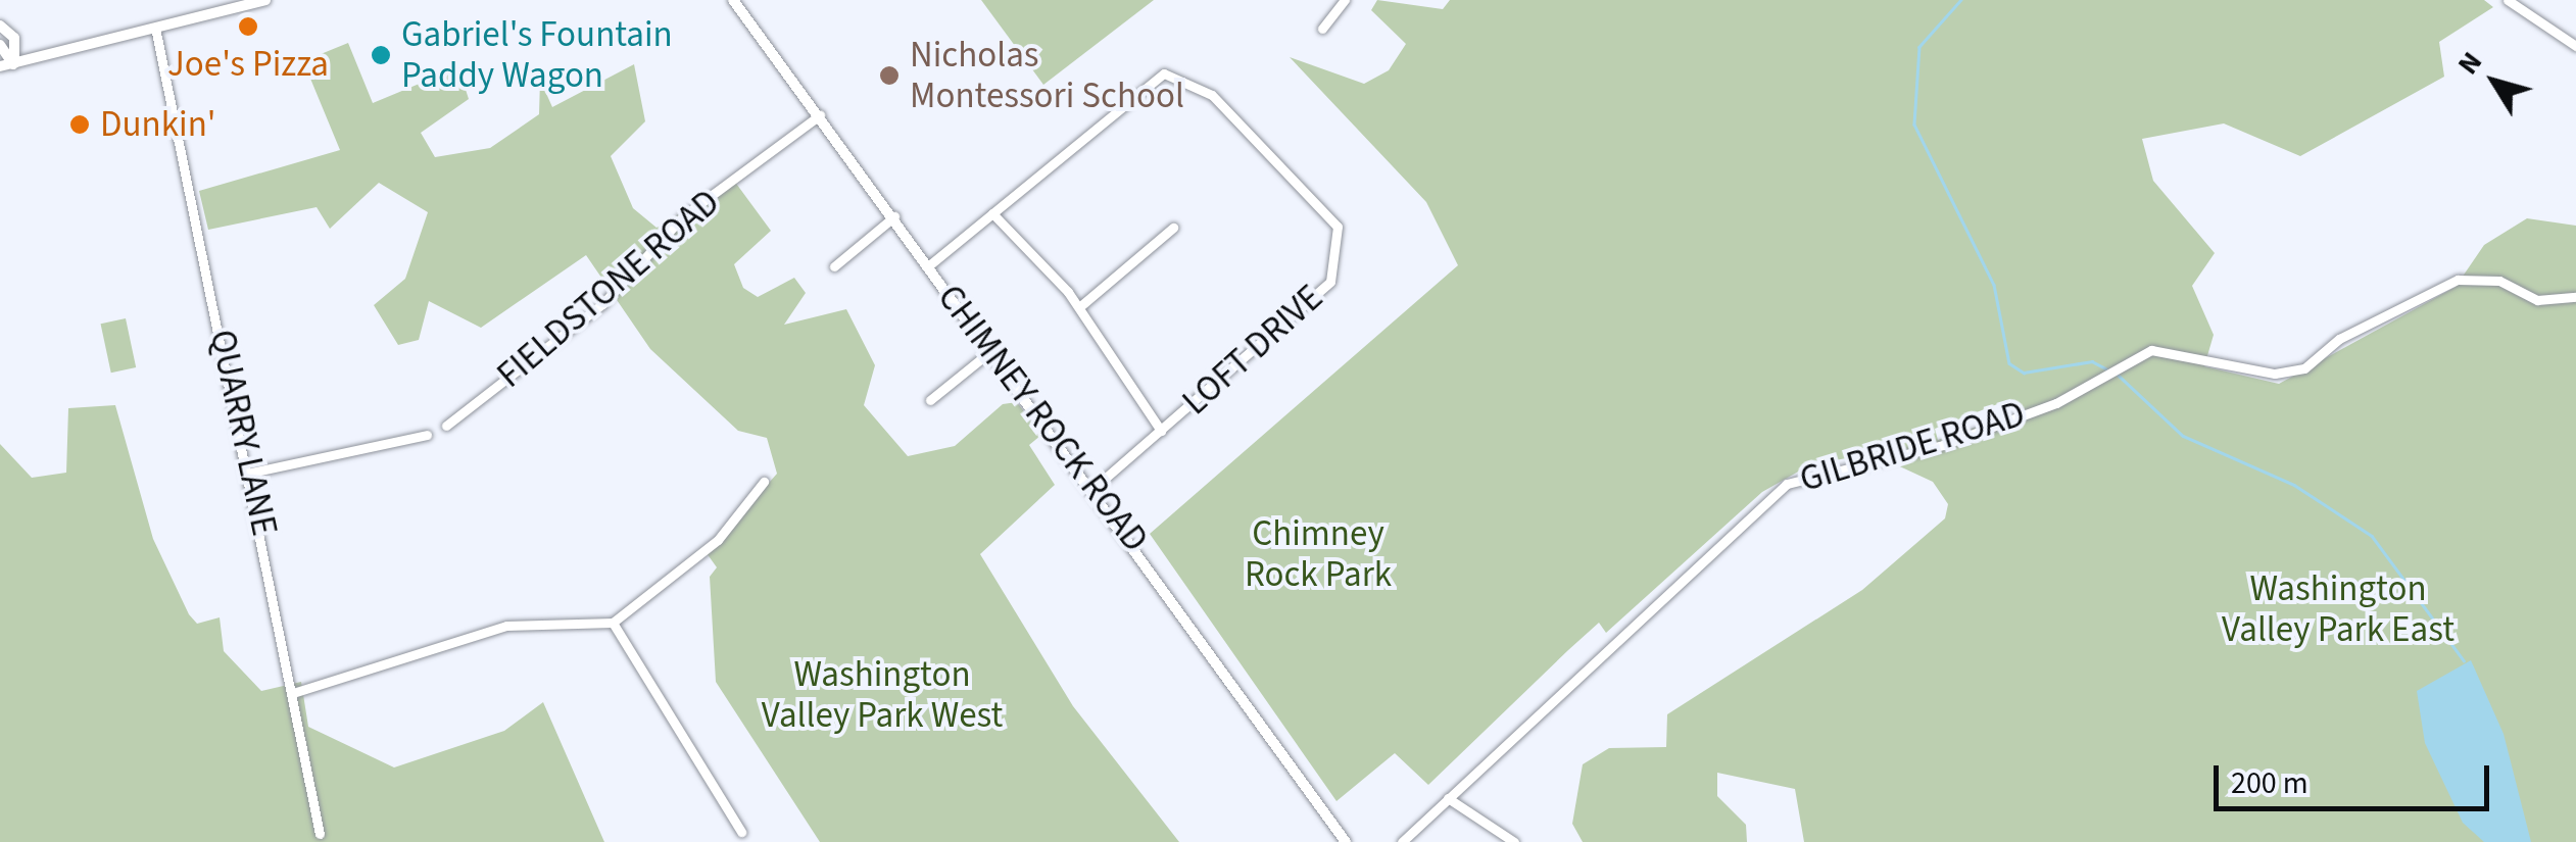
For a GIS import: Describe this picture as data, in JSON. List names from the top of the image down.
{
  "streets": {
    "street": [
      "FIELDSTONE ROAD",
      "LOFT DRIVE",
      "CHIMNEY ROCK ROAD",
      "QUARRY LANE",
      "GILBRIDE ROAD"
    ]
  },
  "crossings": [
    ["FIELDSTONE ROAD", "CHIMNEY ROCK ROAD"],
    ["LOFT DRIVE", "CHIMNEY ROCK ROAD"]
  ],
  "parks": ["Chimney Rock Park", "Washington Valley Park East", "Washington Valley Park West"],
  "places": [
    "Joe's Pizza",
    "Gabriel's Fountain Paddy Wagon",
    "Nicholas Montessori School",
    "Dunkin'"
  ],
  "scale_bar": "200 m",
  "north": "top left"
}
